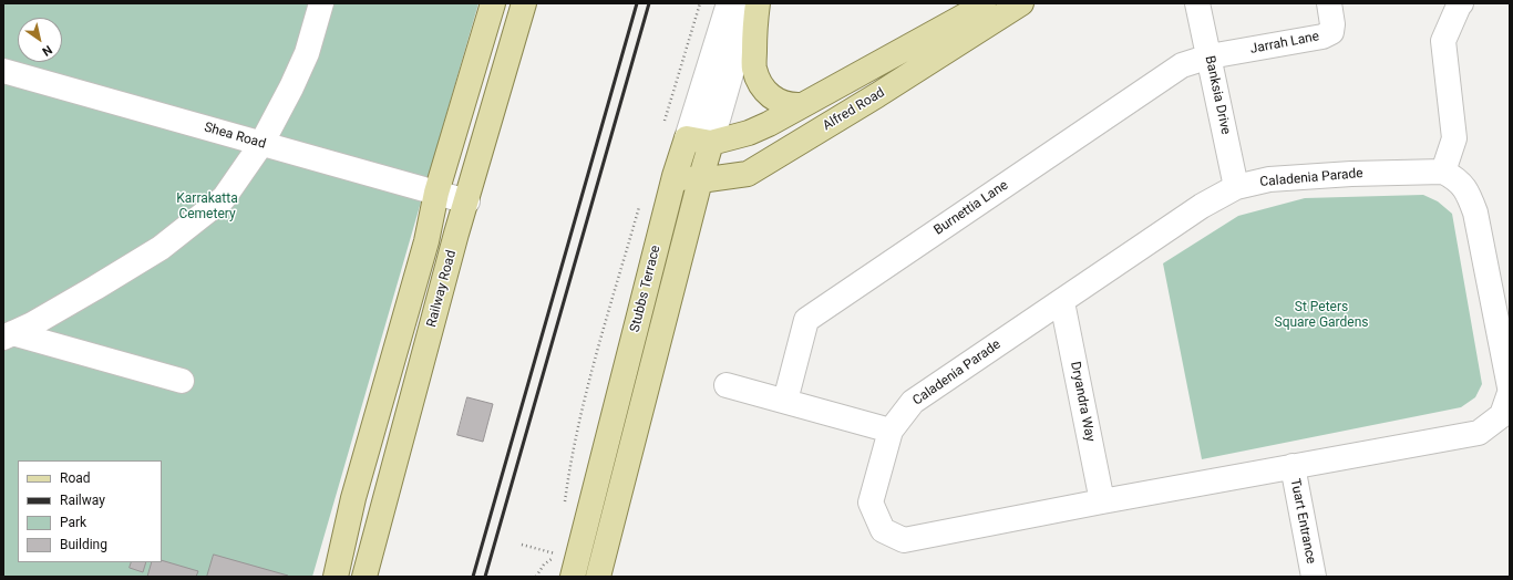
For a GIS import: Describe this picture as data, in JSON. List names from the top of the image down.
{
  "streets": {
    "main road": ["Alfred Road", "Railway Road", "Stubbs Terrace"],
    "street": [
      "Jarrah Lane",
      "Banksia Drive",
      "Shea Road",
      "Caladenia Parade",
      "Burnettia Lane",
      "Dryandra Way",
      "Tuart Entrance"
    ]
  },
  "crossings": [
    ["Jarrah Lane", "Banksia Drive"],
    ["Jarrah Lane", "Burnettia Lane"],
    ["Banksia Drive", "Caladenia Parade"],
    ["Banksia Drive", "Burnettia Lane"],
    ["Alfred Road", "Stubbs Terrace"],
    ["Shea Road", "Railway Road"],
    ["Caladenia Parade", "Dryandra Way"],
    ["Caladenia Parade", "Tuart Entrance"]
  ],
  "parks": ["Karrakatta Cemetery", "St Peters Square Gardens"],
  "legend": [
    "Road",
    "Railway",
    "Park",
    "Building"
  ],
  "north": "bottom right"
}
